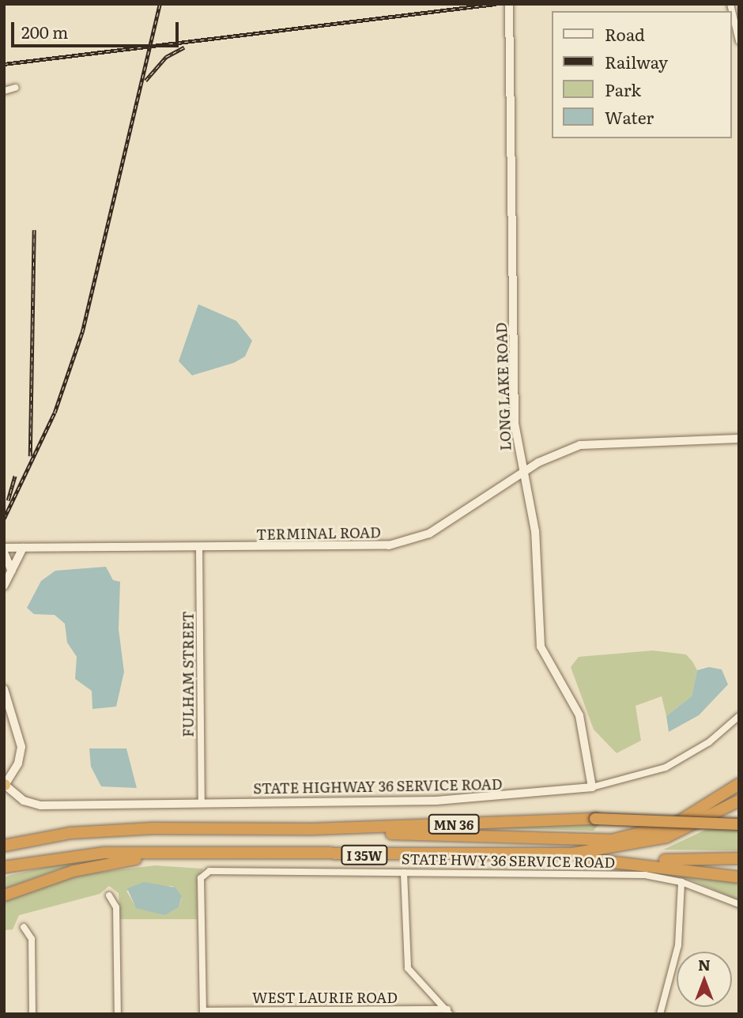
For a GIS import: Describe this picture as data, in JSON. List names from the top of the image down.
{
  "streets": {
    "highway": ["MN 36", "I 35W"],
    "street": [
      "LONG LAKE ROAD",
      "TERMINAL ROAD",
      "FULHAM STREET",
      "STATE HIGHWAY 36 SERVICE ROAD",
      "STATE HWY 36 SERVICE ROAD",
      "WEST LAURIE ROAD"
    ]
  },
  "crossings": [
    ["LONG LAKE ROAD", "TERMINAL ROAD"],
    ["LONG LAKE ROAD", "STATE HIGHWAY 36 SERVICE ROAD"],
    ["TERMINAL ROAD", "FULHAM STREET"],
    ["FULHAM STREET", "STATE HIGHWAY 36 SERVICE ROAD"],
    ["MN 36", "I 35W"],
    ["STATE HWY 36 SERVICE ROAD", "WEST LAURIE ROAD"]
  ],
  "legend": [
    "Road",
    "Railway",
    "Park",
    "Water"
  ],
  "scale_bar": "200 m",
  "north": "top"
}
